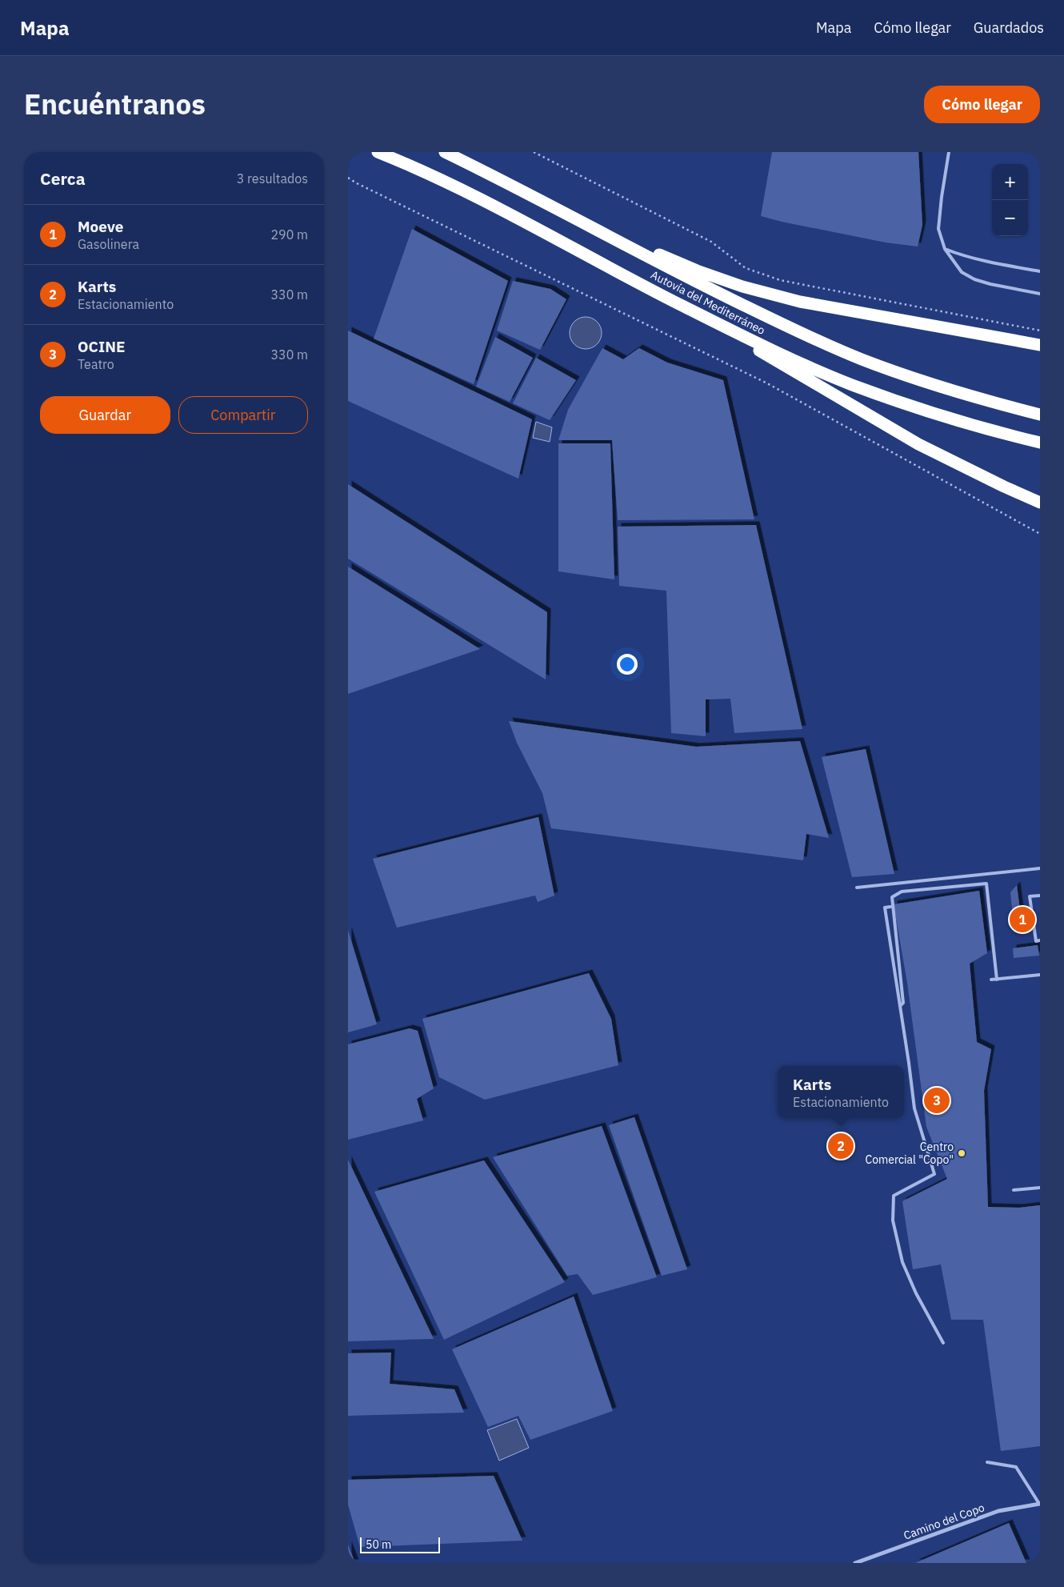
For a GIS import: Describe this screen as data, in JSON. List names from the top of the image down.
{
  "streets": {
    "highway": ["Autovía del Mediterráneo"],
    "street": ["Camino del Copo"]
  },
  "places": ["Centro Comercial \"Copo\""],
  "scale_bar": "50 m",
  "page": {
    "header": "Mapa",
    "nav": ["Mapa", "Cómo llegar", "Guardados"],
    "title": "Encuéntranos",
    "buttons": [
      "Cómo llegar",
      ["Guardar", "Compartir"]
    ],
    "heading": ["Cerca", "3 resultados"],
    "map_buttons": ["+", "−"],
    "list": [
      {
        "mark": "1",
        "name": "Moeve",
        "note": "Gasolinera",
        "value": "290 m"
      },
      {
        "mark": "2",
        "name": "Karts",
        "note": "Estacionamiento",
        "value": "330 m"
      },
      {
        "mark": "3",
        "name": "OCINE",
        "note": "Teatro",
        "value": "330 m"
      }
    ],
    "pins": ["1", "3", "2"],
    "popup": ["Karts", "Estacionamiento"],
    "scale": "50 m"
  }
}
